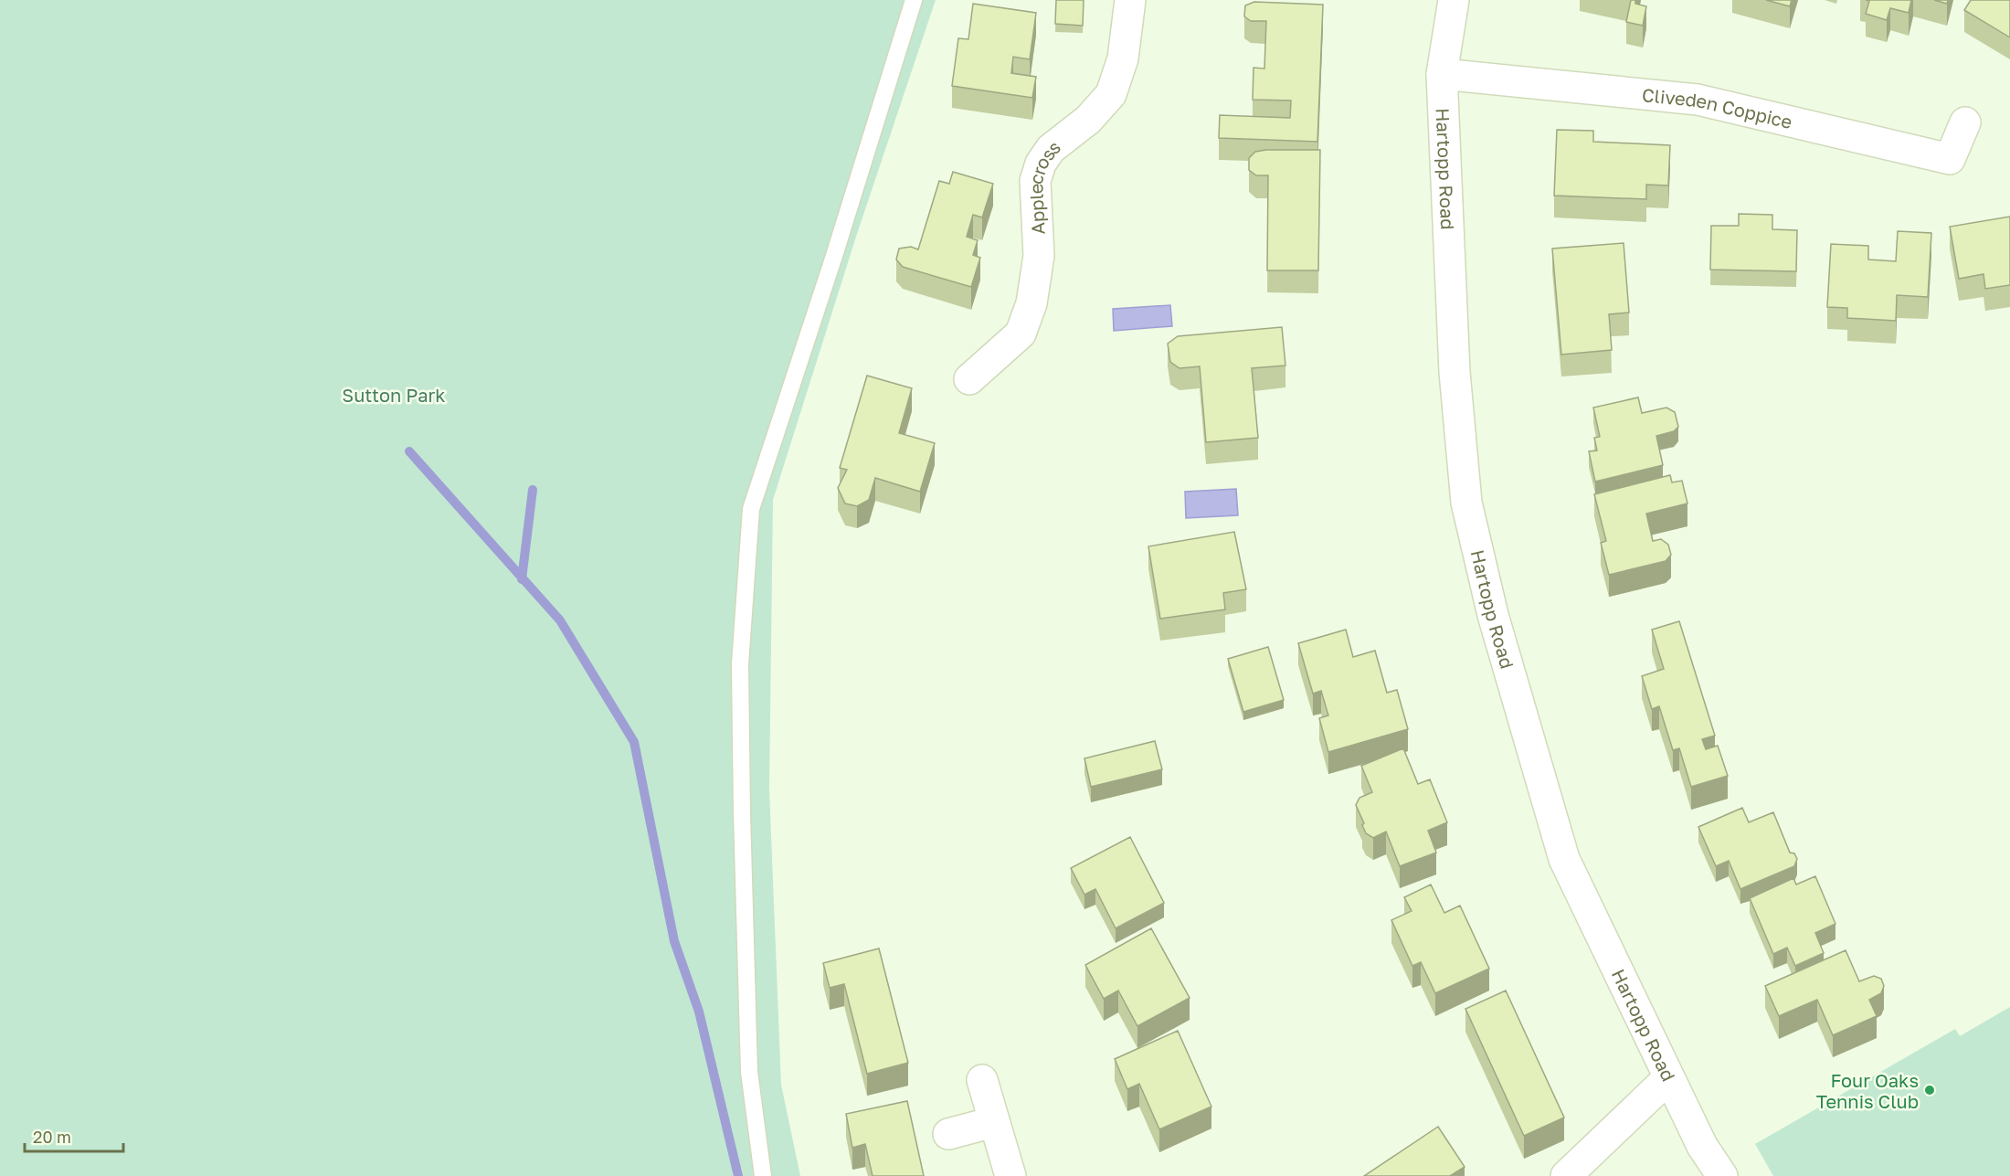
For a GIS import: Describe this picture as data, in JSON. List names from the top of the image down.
{
  "streets": {
    "street": ["Cliveden Coppice", "Hartopp Road", "Applecross"]
  },
  "crossings": [
    ["Cliveden Coppice", "Hartopp Road"]
  ],
  "parks": ["Sutton Park"],
  "places": ["Four Oaks Tennis Club"],
  "scale_bar": "20 m"
}
